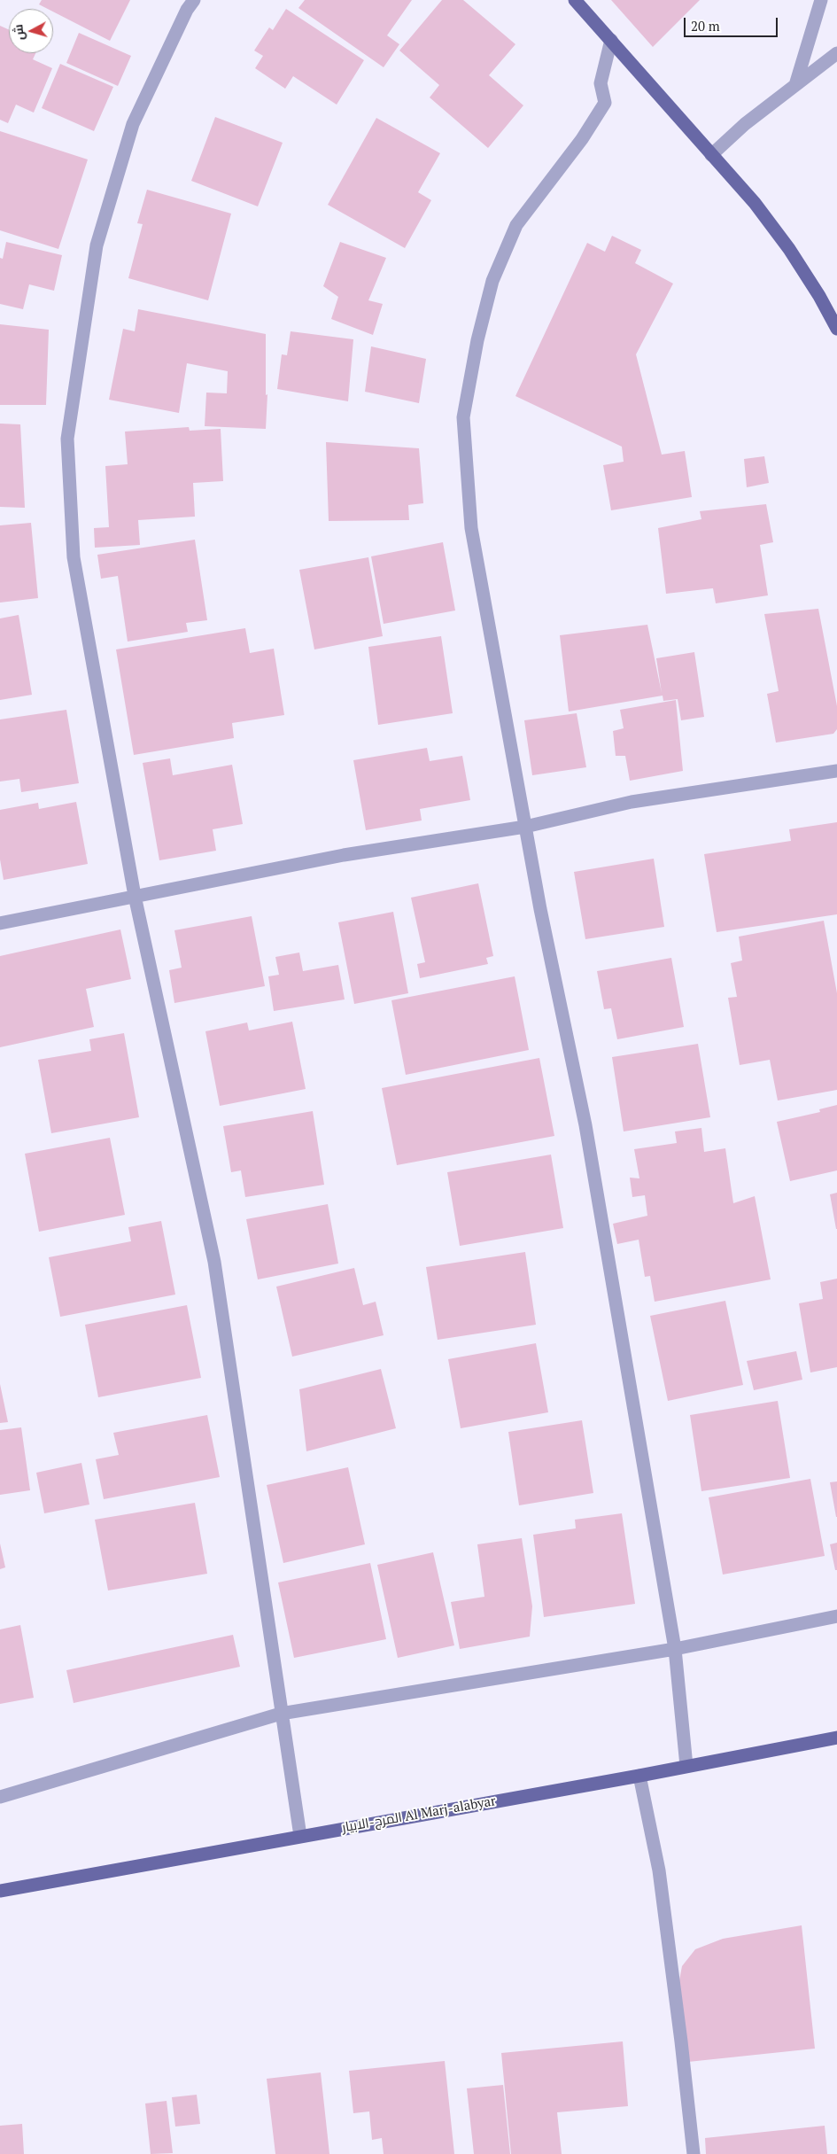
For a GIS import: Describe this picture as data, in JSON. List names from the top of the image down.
{
  "streets": {
    "main road": ["المرج-الابيار Al Marj-alabyar"]
  },
  "scale_bar": "20 m",
  "north": "left"
}
